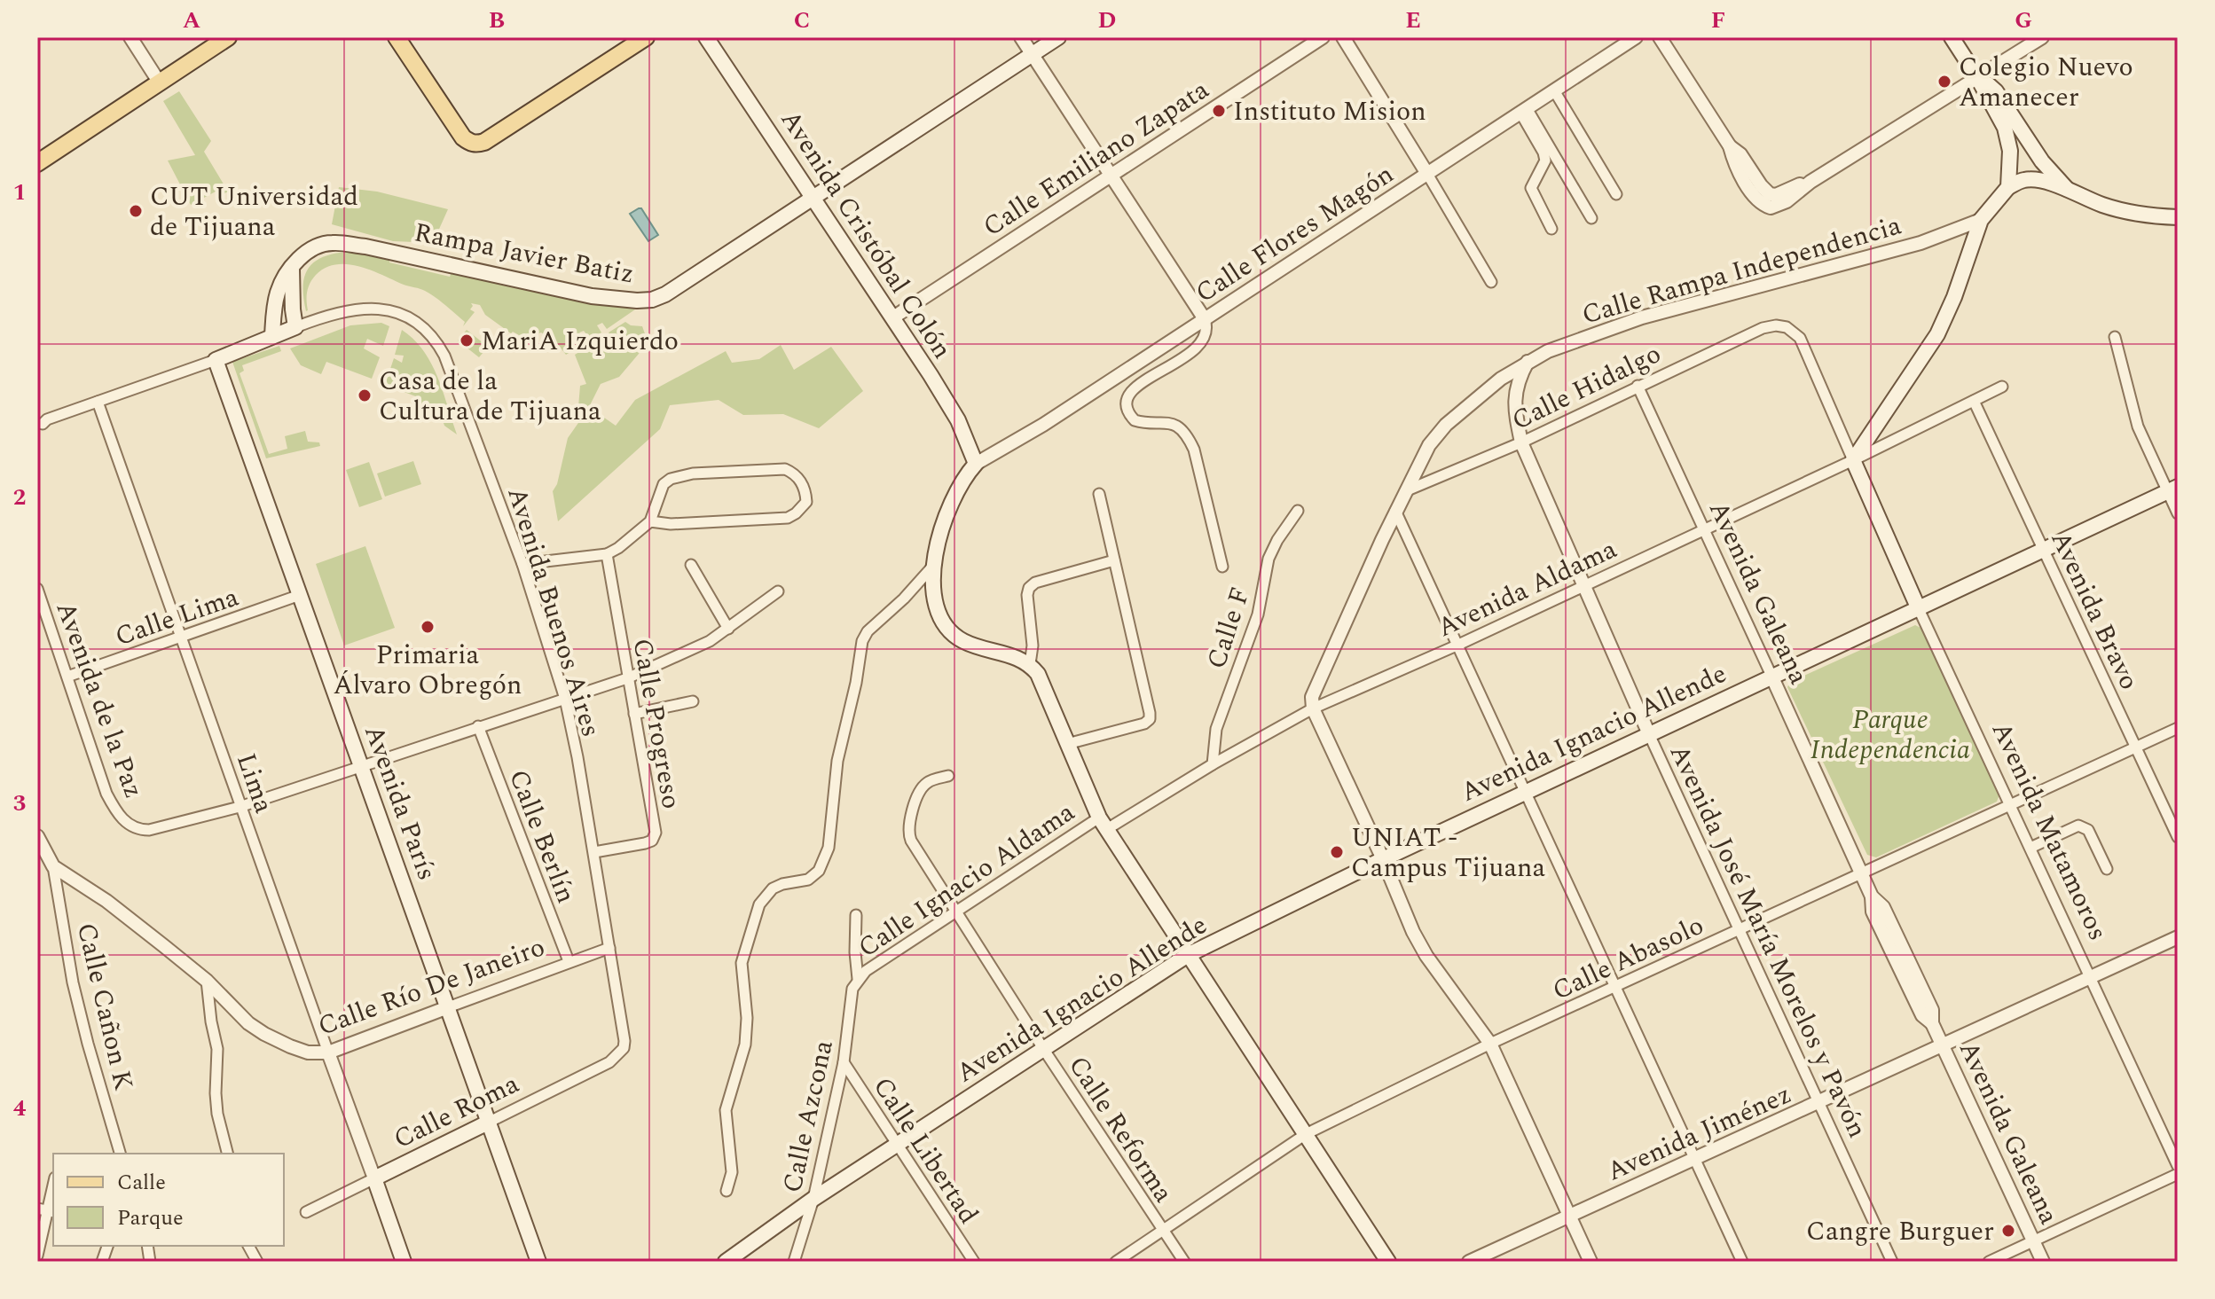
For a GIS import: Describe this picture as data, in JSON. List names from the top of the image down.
{
  "streets": {
    "main road": [
      "Avenida Cristóbal Colón",
      "Rampa Javier Batiz",
      "Avenida Ignacio Allende",
      "Avenida París",
      "Avenida Matamoros",
      "Calle Roma"
    ],
    "street": [
      "Calle Emiliano Zapata",
      "Calle Flores Magón",
      "Calle Rampa Independencia",
      "Calle Hidalgo",
      "Avenida Aldama",
      "Avenida Galeana",
      "Avenida Bravo",
      "Avenida Buenos Aires",
      "Calle Lima",
      "Calle F",
      "Avenida de la Paz",
      "Calle Progreso",
      "Lima",
      "Calle Berlín",
      "Calle Ignacio Aldama",
      "Avenida José María Morelos y Pavón",
      "Calle Abasolo",
      "Calle Río De Janeiro",
      "Calle Cañon K",
      "Calle Azcona",
      "Calle Reforma",
      "Avenida Jiménez",
      "Calle Libertad"
    ]
  },
  "crossings": [
    ["Calle Emiliano Zapata", "Avenida Cristóbal Colón"],
    ["Calle Flores Magón", "Avenida Cristóbal Colón"],
    ["Avenida Cristóbal Colón", "Rampa Javier Batiz"],
    ["Calle Rampa Independencia", "Calle Hidalgo"],
    ["Calle Rampa Independencia", "Avenida Aldama"],
    ["Calle Rampa Independencia", "Avenida José María Morelos y Pavón"],
    ["Calle Hidalgo", "Avenida Galeana"],
    ["Calle Hidalgo", "Avenida Matamoros"],
    ["Calle Hidalgo", "Avenida José María Morelos y Pavón"],
    ["Avenida Aldama", "Avenida Galeana"],
    ["Avenida Aldama", "Avenida Bravo"],
    ["Avenida Aldama", "Calle F"],
    ["Avenida Aldama", "Avenida Matamoros"],
    ["Avenida Aldama", "Calle Ignacio Aldama"],
    ["Avenida Aldama", "Avenida José María Morelos y Pavón"],
    ["Avenida Galeana", "Avenida Ignacio Allende"],
    ["Avenida Galeana", "Calle Abasolo"],
    ["Avenida Galeana", "Avenida Jiménez"],
    ["Avenida Bravo", "Avenida Ignacio Allende"],
    ["Avenida Bravo", "Calle Abasolo"],
    ["Avenida Buenos Aires", "Calle Progreso"],
    ["Avenida Buenos Aires", "Calle Río De Janeiro"],
    ["Avenida Buenos Aires", "Calle Roma"],
    ["Calle Lima", "Avenida de la Paz"],
    ["Calle Lima", "Lima"],
    ["Calle Lima", "Avenida París"],
    ["Avenida de la Paz", "Lima"],
    ["Avenida Ignacio Allende", "Avenida Matamoros"],
    ["Avenida Ignacio Allende", "Avenida José María Morelos y Pavón"],
    ["Avenida Ignacio Allende", "Calle Azcona"],
    ["Avenida Ignacio Allende", "Calle Reforma"],
    ["Avenida Ignacio Allende", "Calle Libertad"],
    ["Lima", "Calle Río De Janeiro"],
    ["Lima", "Calle Roma"],
    ["Avenida París", "Calle Río De Janeiro"],
    ["Avenida París", "Calle Roma"],
    ["Avenida Matamoros", "Calle Abasolo"],
    ["Avenida Matamoros", "Avenida Jiménez"],
    ["Calle Berlín", "Calle Río De Janeiro"],
    ["Calle Ignacio Aldama", "Calle Azcona"],
    ["Calle Ignacio Aldama", "Calle Reforma"],
    ["Avenida José María Morelos y Pavón", "Calle Abasolo"],
    ["Avenida José María Morelos y Pavón", "Avenida Jiménez"],
    ["Calle Abasolo", "Calle Reforma"],
    ["Calle Río De Janeiro", "Calle Cañon K"],
    ["Calle Azcona", "Calle Libertad"]
  ],
  "parks": ["Parque Independencia"],
  "places": [
    "Colegio Nuevo Amanecer",
    "Instituto Mision",
    "CUT Universidad de Tijuana",
    "MariA Izquierdo",
    "Casa de la Cultura de Tijuana",
    "Primaria Álvaro Obregón",
    "UNIAT - Campus Tijuana",
    "Cangre Burguer"
  ],
  "legend": ["Calle", "Parque"],
  "grid": {
    "columns": [
      "A",
      "B",
      "C",
      "D",
      "E",
      "F",
      "G"
    ],
    "rows": [
      "1",
      "2",
      "3",
      "4"
    ]
  }
}
